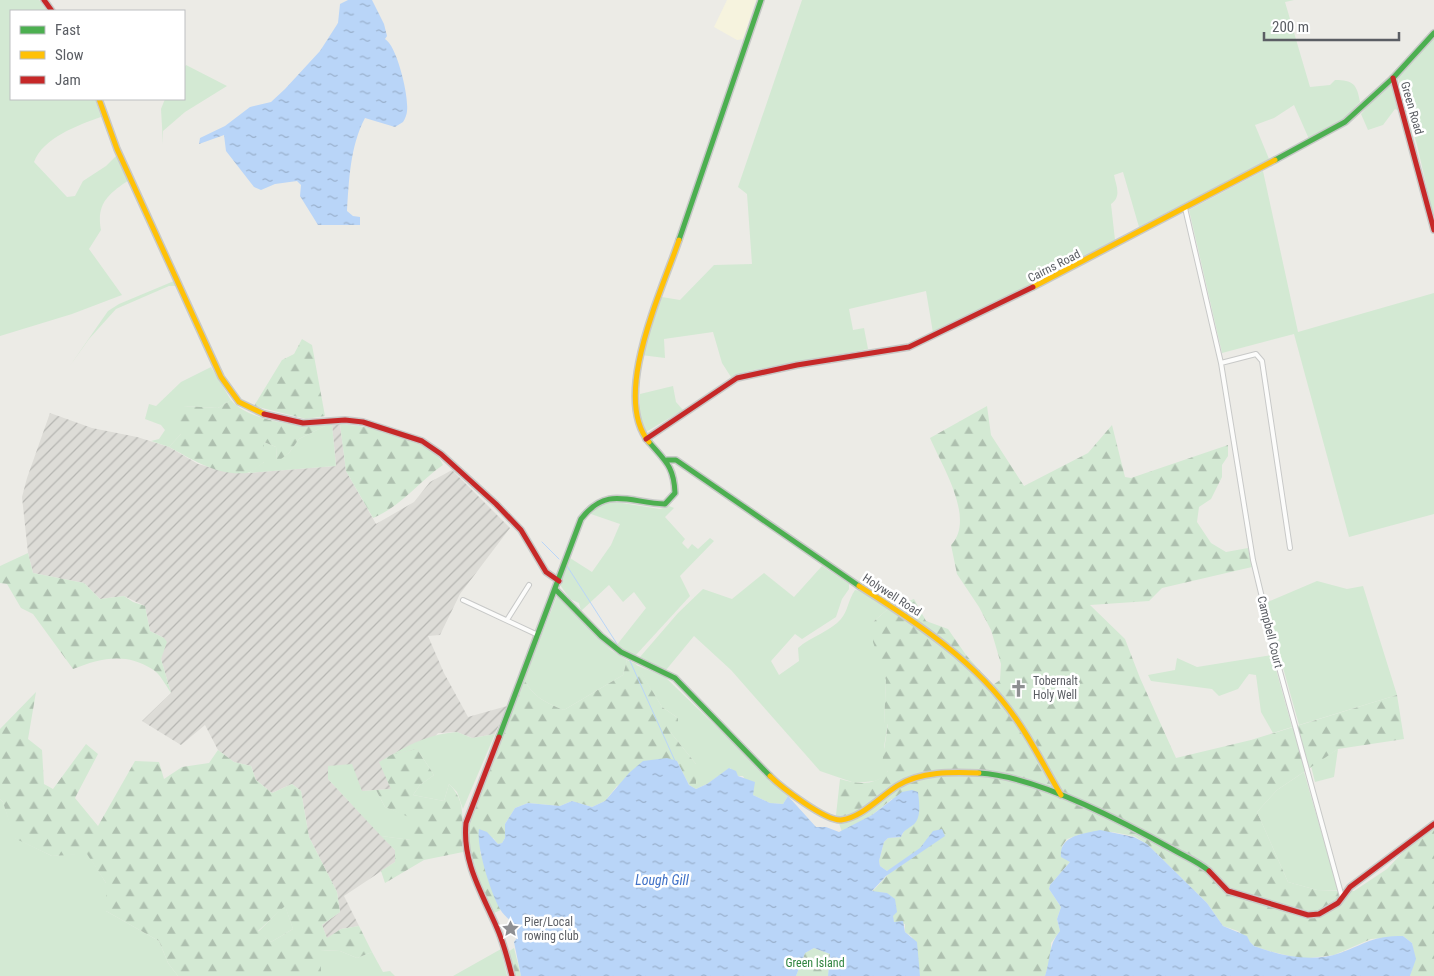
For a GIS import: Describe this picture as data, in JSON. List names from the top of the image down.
{
  "streets": {
    "street": [
      "Green Road",
      "Cairns Road",
      "Holywell Road",
      "Campbell Court"
    ]
  },
  "crossings": [
    ["Green Road", "Cairns Road"],
    ["Cairns Road", "Campbell Court"]
  ],
  "water": ["Lough Gill"],
  "parks": ["Green Island"],
  "places": {
    "church": ["Tobernalt Holy Well"],
    "place": ["Pier/Local rowing club"]
  },
  "legend": ["Fast", "Slow", "Jam"],
  "scale_bar": "200 m"
}
